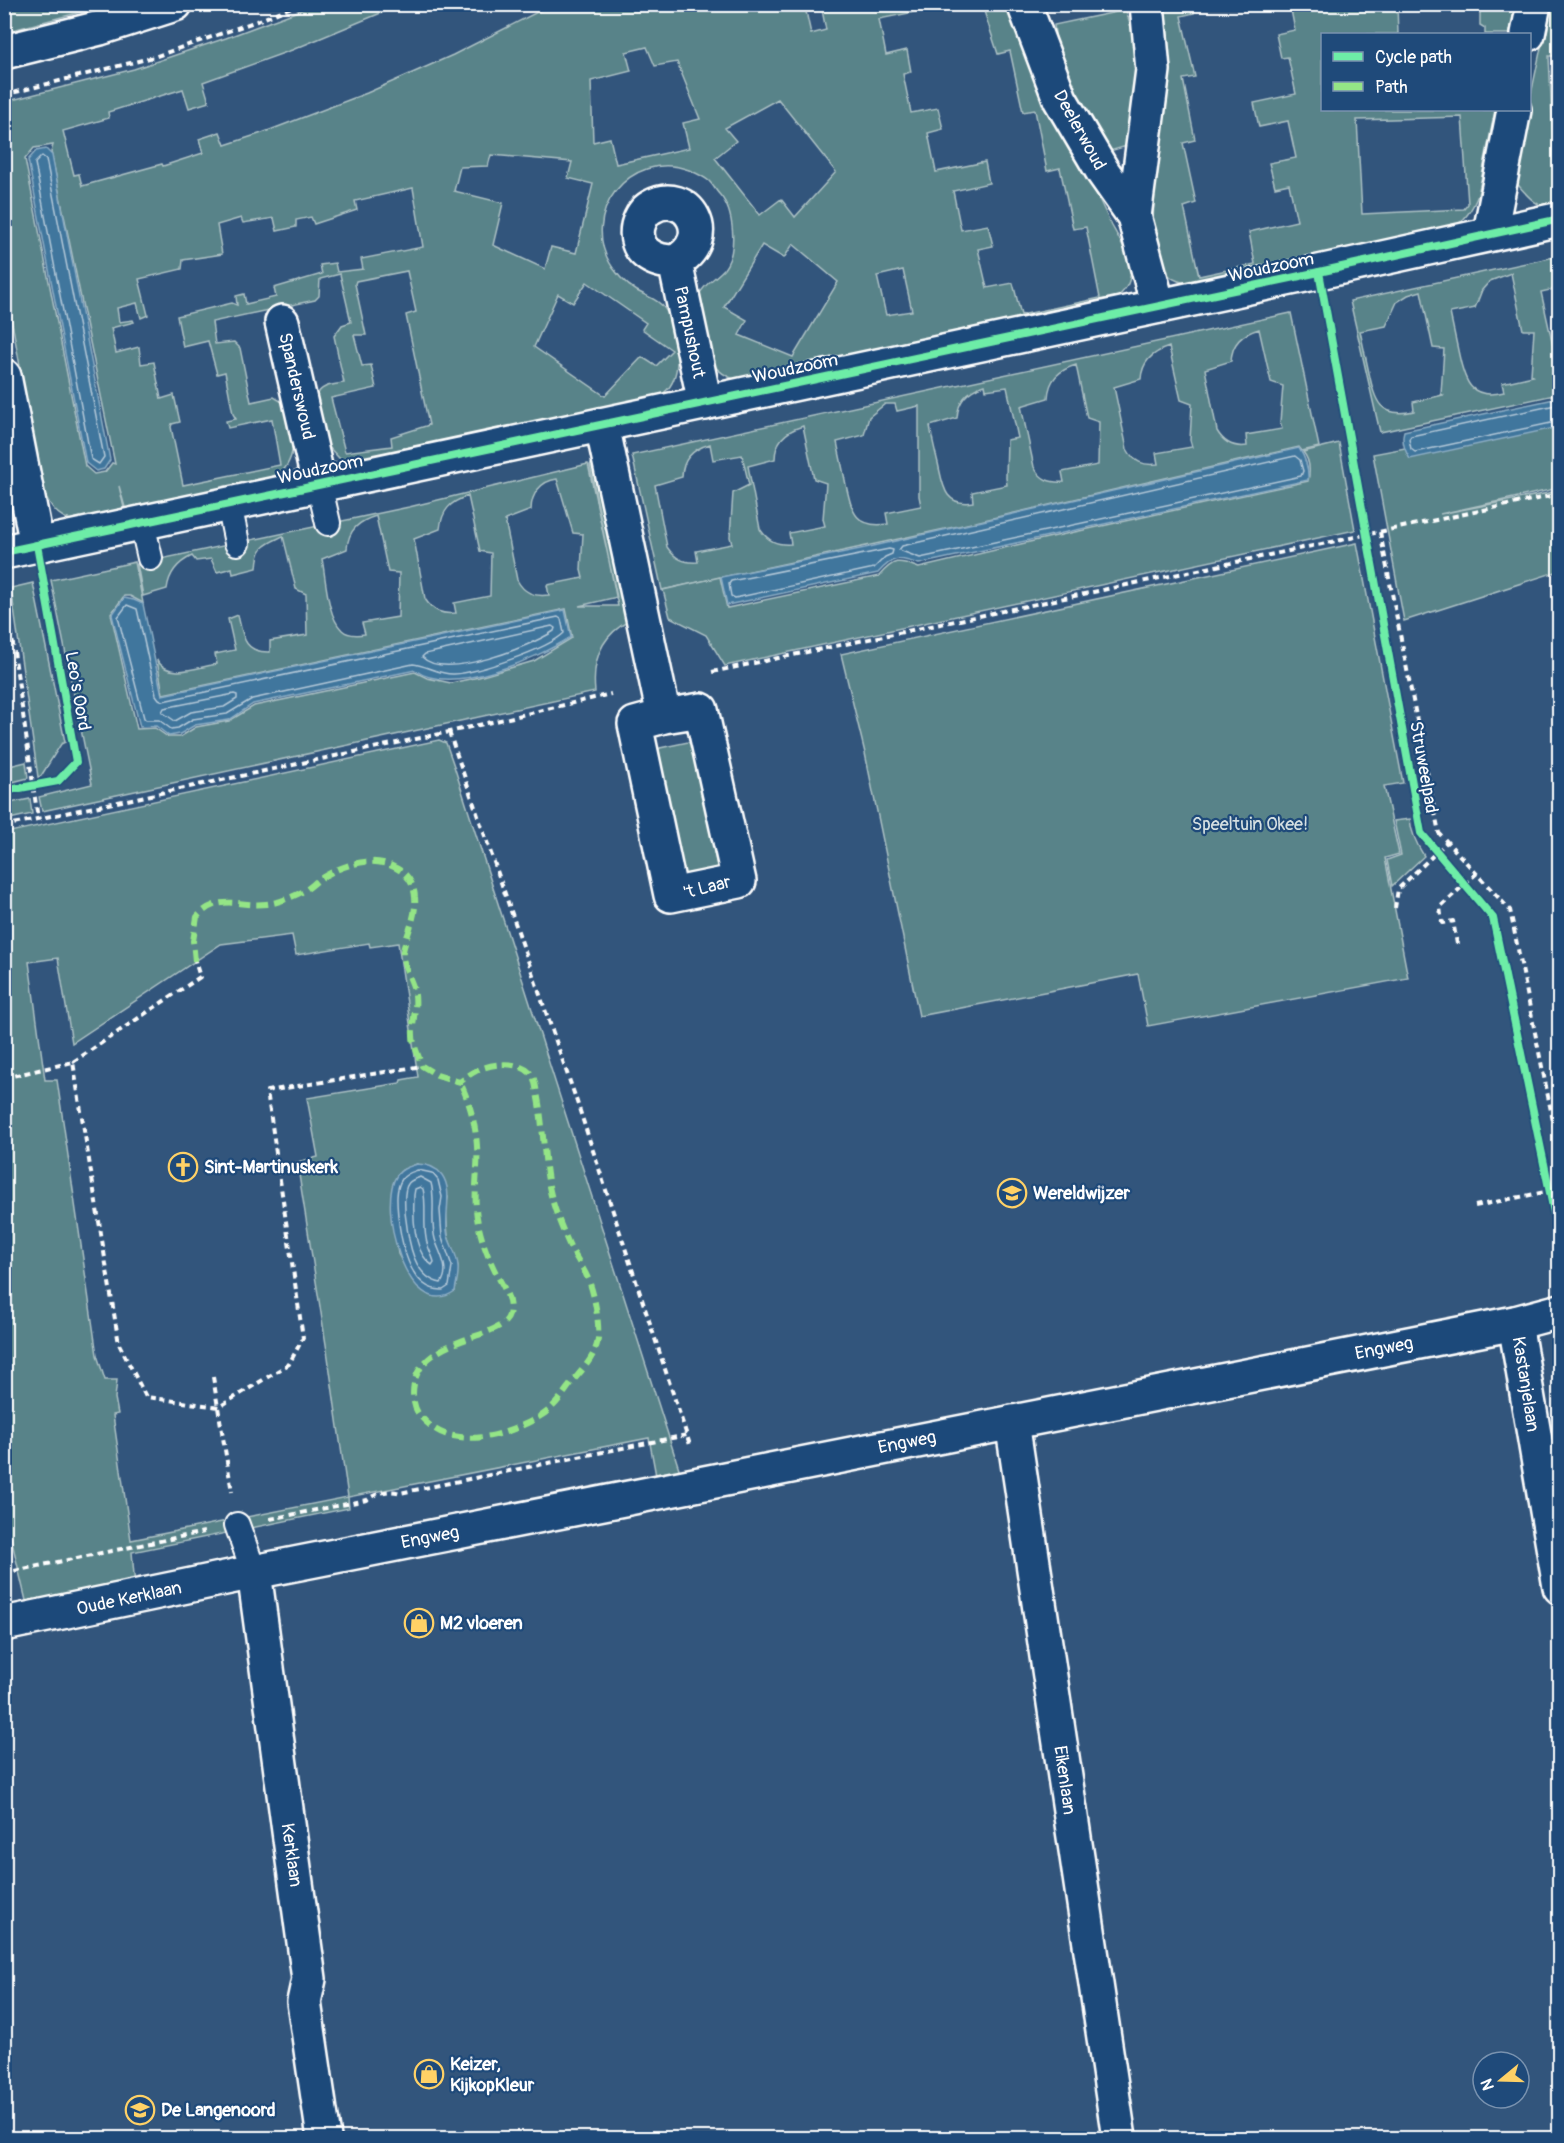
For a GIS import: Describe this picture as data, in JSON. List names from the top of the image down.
{
  "streets": {
    "street": [
      "Deelerwoud",
      "Woudzoom",
      "Pampushout",
      "Spanderswoud",
      "'t Laar",
      "Engweg",
      "Kastanjelaan",
      "Oude Kerklaan",
      "Eikenlaan",
      "Kerklaan"
    ],
    "cycle path": ["Leo's Oord", "Struweelpad"]
  },
  "crossings": [
    ["Deelerwoud", "Woudzoom"],
    ["Woudzoom", "Pampushout"],
    ["Woudzoom", "Spanderswoud"],
    ["Engweg", "Kastanjelaan"],
    ["Engweg", "Oude Kerklaan"],
    ["Engweg", "Eikenlaan"],
    ["Engweg", "Kerklaan"],
    ["Oude Kerklaan", "Kerklaan"]
  ],
  "parks": ["Speeltuin Okee!"],
  "places": {
    "church": ["Sint-Martinuskerk"],
    "school or university": ["Wereldwijzer", "De Langenoord"],
    "shop": ["M2 vloeren", "Keizer, KijkopKleur"]
  },
  "legend": ["Cycle path", "Path"],
  "north": "left"
}
